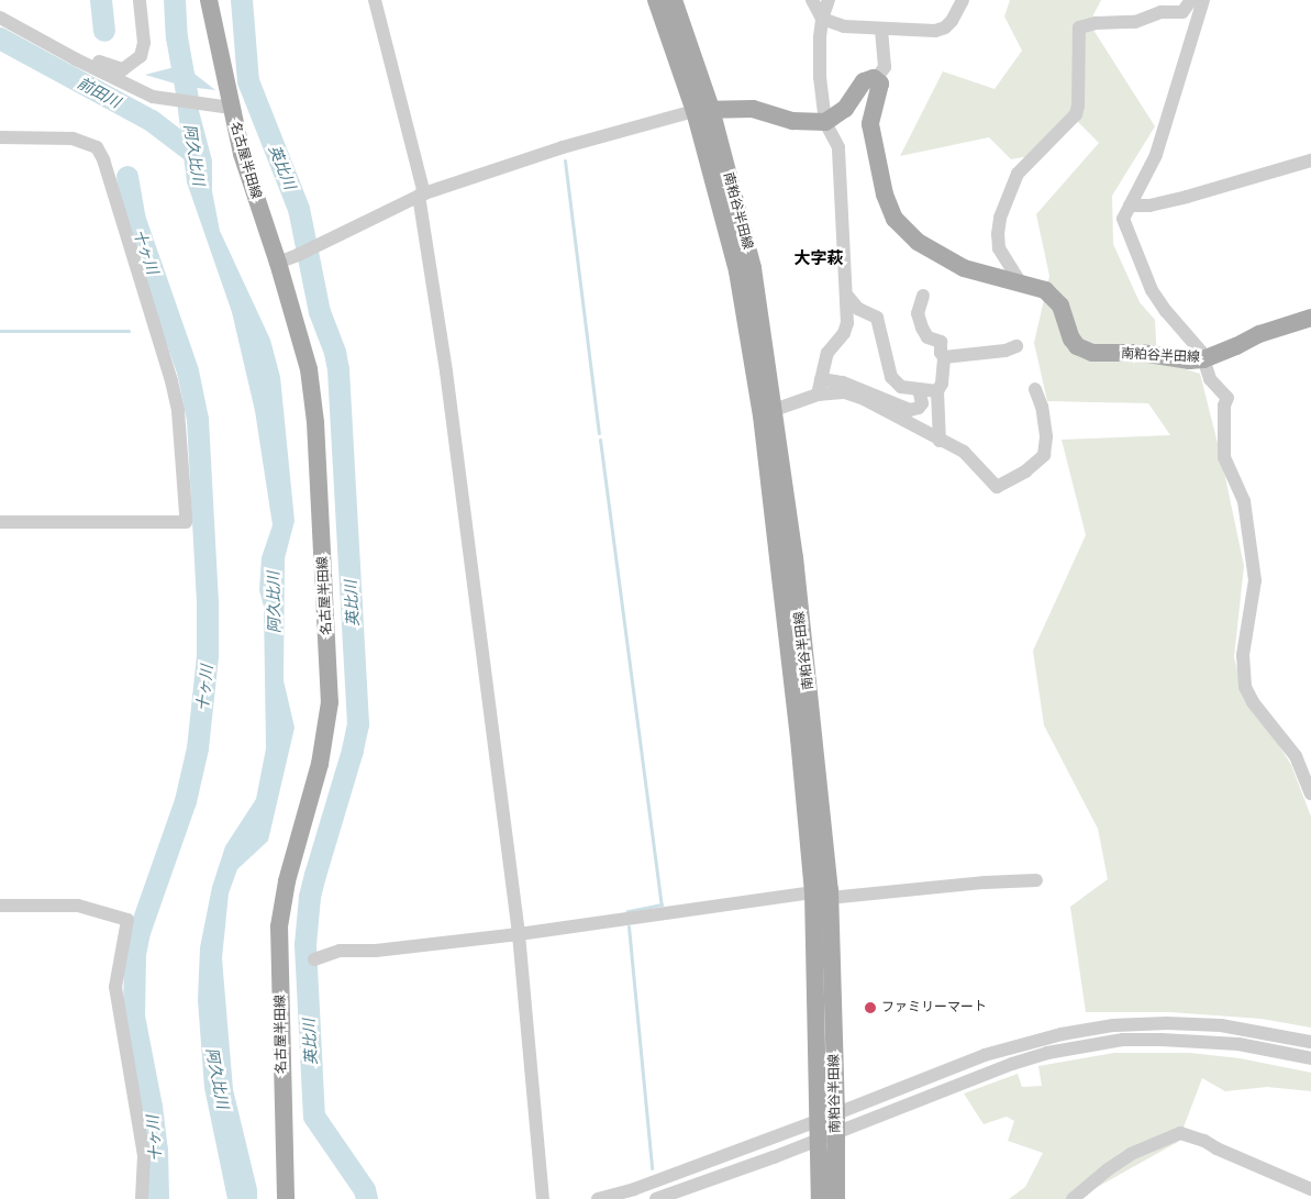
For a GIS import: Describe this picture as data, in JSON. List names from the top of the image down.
{
  "streets": {
    "main road": ["名古屋半田線", "南粕谷半田線"]
  },
  "districts": ["大字萩"],
  "water": [
    "前田川",
    "阿久比川",
    "英比川",
    "十ヶ川"
  ],
  "places": ["ファミリーマート"]
}
